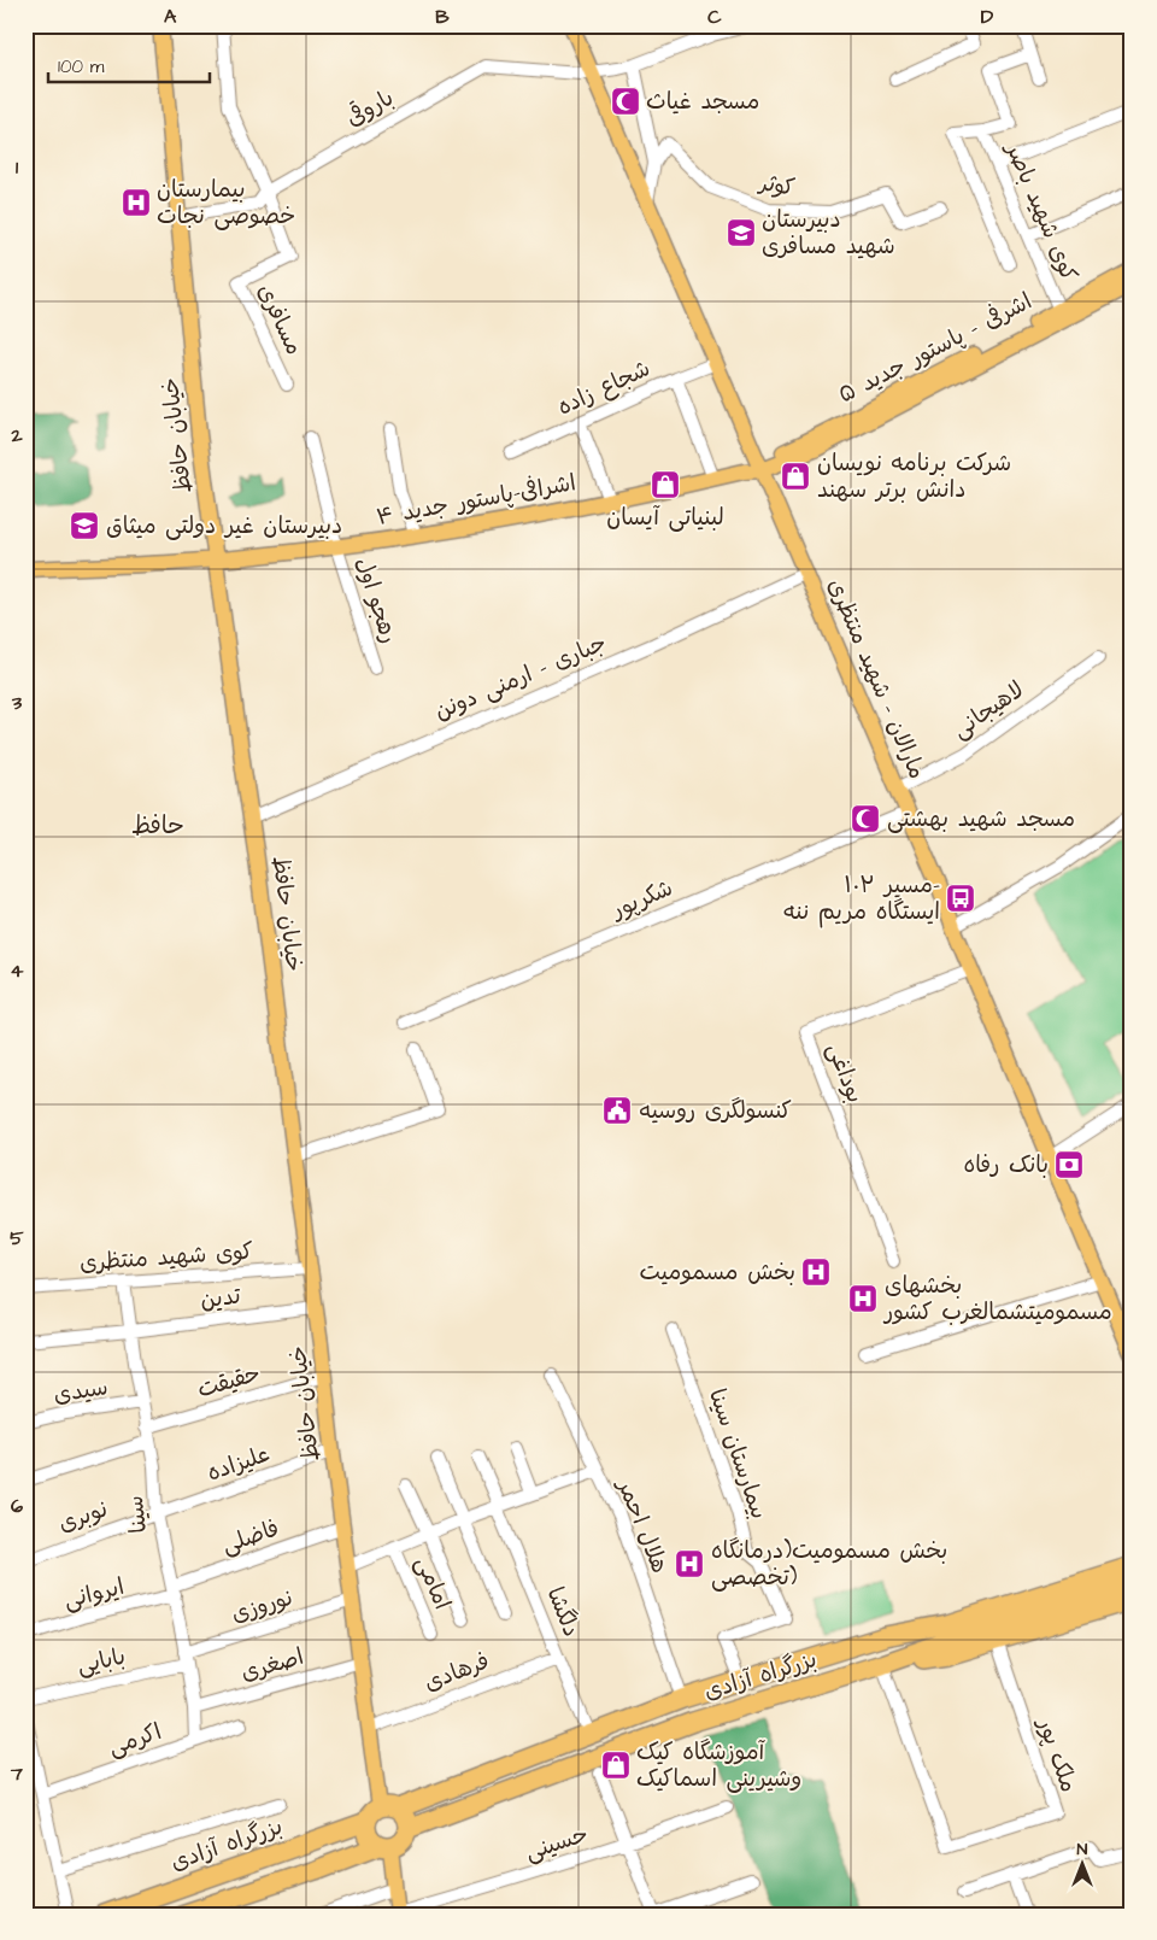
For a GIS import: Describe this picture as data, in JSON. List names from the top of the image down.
{
  "streets": {
    "highway": ["بزرگراه آزادی"],
    "main road": [
      "اشرفی - پاستور جدید ۵",
      "خیابان حافظ",
      "اشرافی-پاستور جدید ۴",
      "مارالان - شهید منتظری"
    ],
    "street": [
      "باروقی",
      "کوثر",
      "کوی شهید باصر",
      "مسافری",
      "شجاع زاده",
      "رهجو اول",
      "جباری - ارمنی دونن",
      "لاهیجانی",
      "شکرپور",
      "بوداغی",
      "کوی شهید منتظری",
      "تدین",
      "حقیقت",
      "سیدی",
      "بیمارستان سینا",
      "علیزاده",
      "سینا",
      "نوبری",
      "هلال احمر",
      "فاضلی",
      "امامی",
      "ایروانی",
      "نوروزی",
      "دلگشا",
      "بابایی",
      "اصغری",
      "فرهادی",
      "اکرمی",
      "ملک پور",
      "حسینی"
    ]
  },
  "crossings": [
    ["باروقی", "مسافری"],
    ["باروقی", "خیابان حافظ"],
    ["باروقی", "مارالان - شهید منتظری"],
    ["کوی شهید باصر", "اشرفی - پاستور جدید ۵"],
    ["اشرفی - پاستور جدید ۵", "اشرافی-پاستور جدید ۴"],
    ["اشرفی - پاستور جدید ۵", "مارالان - شهید منتظری"],
    ["شجاع زاده", "مارالان - شهید منتظری"],
    ["خیابان حافظ", "اشرافی-پاستور جدید ۴"],
    ["خیابان حافظ", "جباری - ارمنی دونن"],
    ["خیابان حافظ", "کوی شهید منتظری"],
    ["خیابان حافظ", "تدین"],
    ["خیابان حافظ", "حقیقت"],
    ["خیابان حافظ", "علیزاده"],
    ["خیابان حافظ", "فاضلی"],
    ["خیابان حافظ", "نوروزی"],
    ["خیابان حافظ", "اصغری"],
    ["خیابان حافظ", "فرهادی"],
    ["خیابان حافظ", "بزرگراه آزادی"],
    ["اشرافی-پاستور جدید ۴", "رهجو اول"],
    ["اشرافی-پاستور جدید ۴", "مارالان - شهید منتظری"],
    ["جباری - ارمنی دونن", "مارالان - شهید منتظری"],
    ["مارالان - شهید منتظری", "لاهیجانی"],
    ["مارالان - شهید منتظری", "بوداغی"],
    ["کوی شهید منتظری", "سینا"],
    ["تدین", "سینا"],
    ["حقیقت", "سینا"],
    ["سیدی", "سینا"],
    ["بیمارستان سینا", "بزرگراه آزادی"],
    ["علیزاده", "سینا"],
    ["علیزاده", "نوبری"],
    ["سینا", "نوبری"],
    ["سینا", "فاضلی"],
    ["سینا", "ایروانی"],
    ["سینا", "نوروزی"],
    ["سینا", "بابایی"],
    ["سینا", "اصغری"],
    ["سینا", "اکرمی"],
    ["هلال احمر", "بزرگراه آزادی"],
    ["فاضلی", "ایروانی"],
    ["نوروزی", "بابایی"],
    ["دلگشا", "فرهادی"],
    ["دلگشا", "بزرگراه آزادی"],
    ["بزرگراه آزادی", "ملک پور"]
  ],
  "districts": ["حافظ"],
  "places": {
    "mosque": ["مسجد غیاث", "مسجد شهید بهشتی"],
    "hospital": [
      "بیمارستان خصوصی نجات",
      "بخش مسمومیت",
      "بخشهای مسمومیتشمالغرب کشور",
      "بخش مسمومیت(درمانگاه تخصصی)"
    ],
    "school or university": ["دبیرستان شهید مسافری", "دبیرستان غیر دولتی میثاق"],
    "shop": ["شرکت برنامه نویسان دانش برتر سهند", "لبنیاتی آیسان", "آموزشگاه کیک وشیرینی اسماکیک"],
    "bus stop": ["مسیر ۱۰۲- ایستگاه مریم ننه"],
    "public building": ["کنسولگری روسیه"],
    "bank": ["بانک رفاه"]
  },
  "scale_bar": "100 m",
  "north": "top",
  "grid": {
    "columns": [
      "A",
      "B",
      "C",
      "D"
    ],
    "rows": [
      "1",
      "2",
      "3",
      "4",
      "5",
      "6",
      "7"
    ]
  }
}
